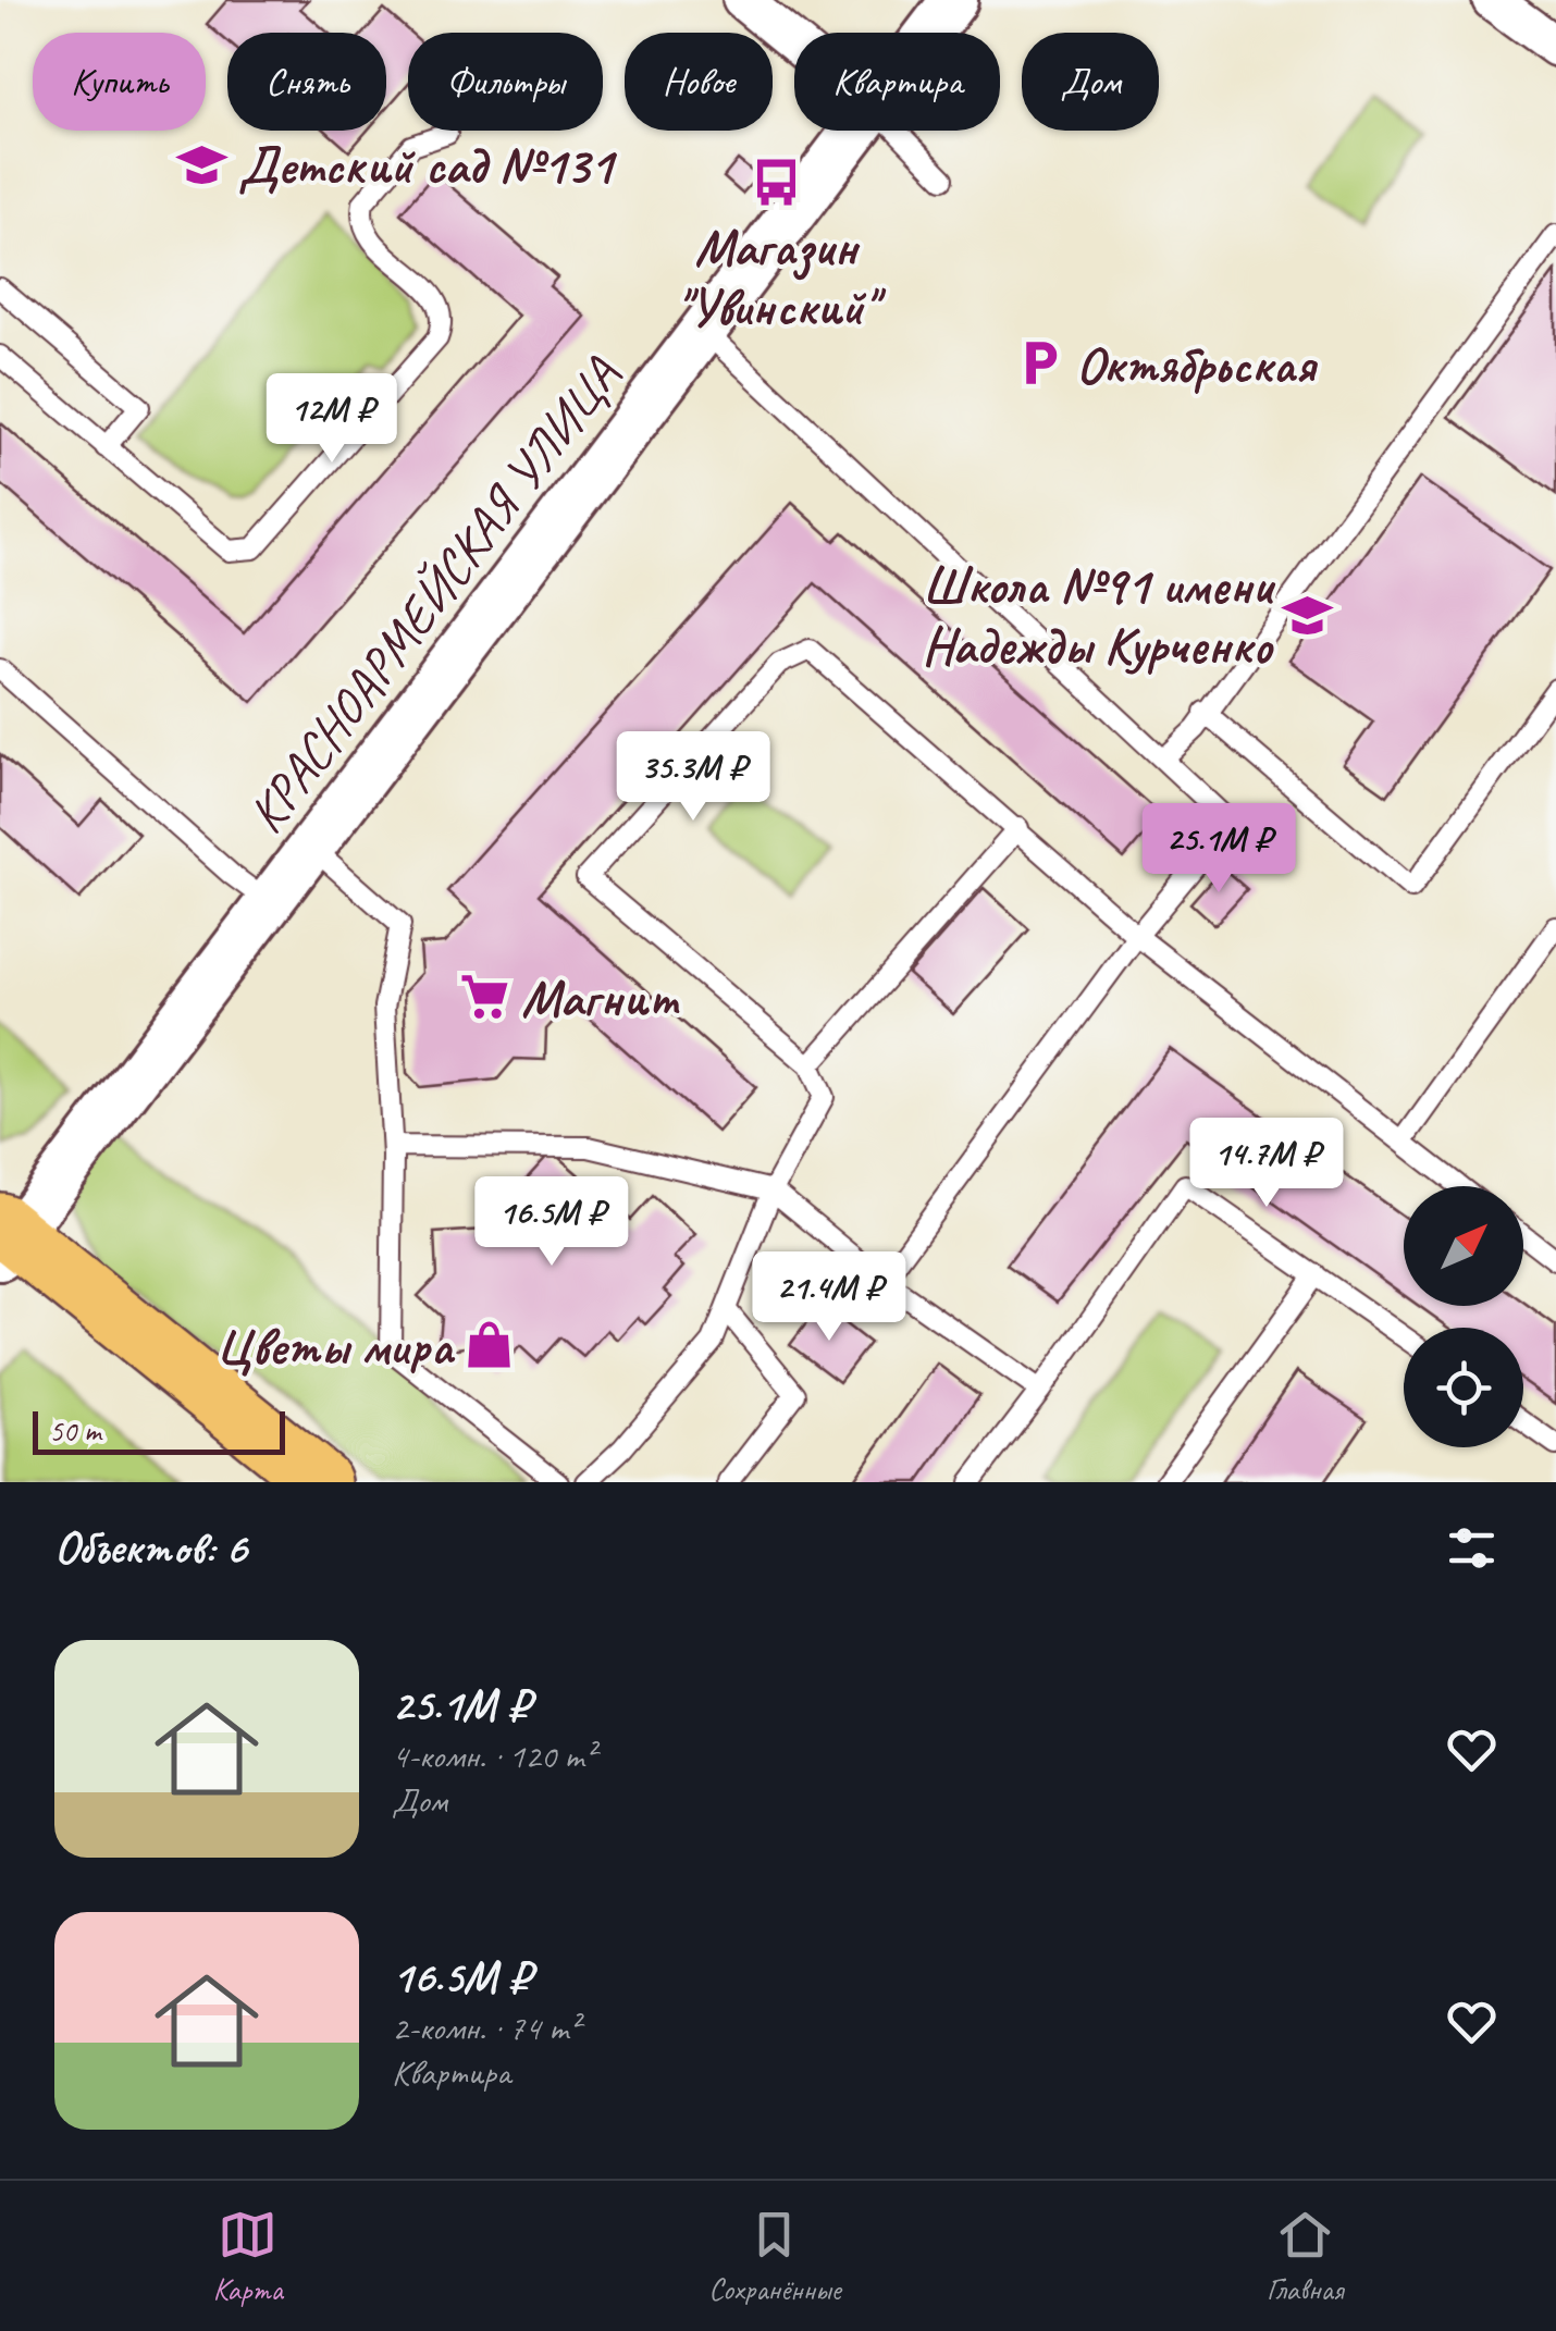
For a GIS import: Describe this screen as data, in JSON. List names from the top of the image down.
{
  "streets": {
    "street": ["КРАСНОАРМЕЙСКАЯ УЛИЦА"]
  },
  "places": {
    "school or university": ["Детский сад №131", "Школа №91 имени Надежды Курченко"],
    "bus stop": ["Магазин \"Увинский\""],
    "parking": ["Октябрьская"],
    "supermarket": ["Магнит"],
    "shop": ["Цветы мира"]
  },
  "scale_bar": "50 m",
  "north": "top right",
  "page": {
    "chip": [
      "Купить",
      "Снять",
      "Фильтры",
      "Новое",
      "Квартира",
      "Дом"
    ],
    "price": [
      "12M ₽",
      "35.3M ₽",
      "25.1M ₽",
      "14.7M ₽",
      "16.5M ₽",
      "21.4M ₽"
    ],
    "scale": "50 m",
    "heading": "Объектов: 6",
    "list": [
      {
        "name": "25.1M ₽",
        "note": "4-комн. · 120 m² · Дом"
      },
      {
        "name": "16.5M ₽",
        "note": "2-комн. · 74 m² · Квартира"
      }
    ],
    "tabs": ["Карта", "Сохранённые", "Главная"]
  }
}
